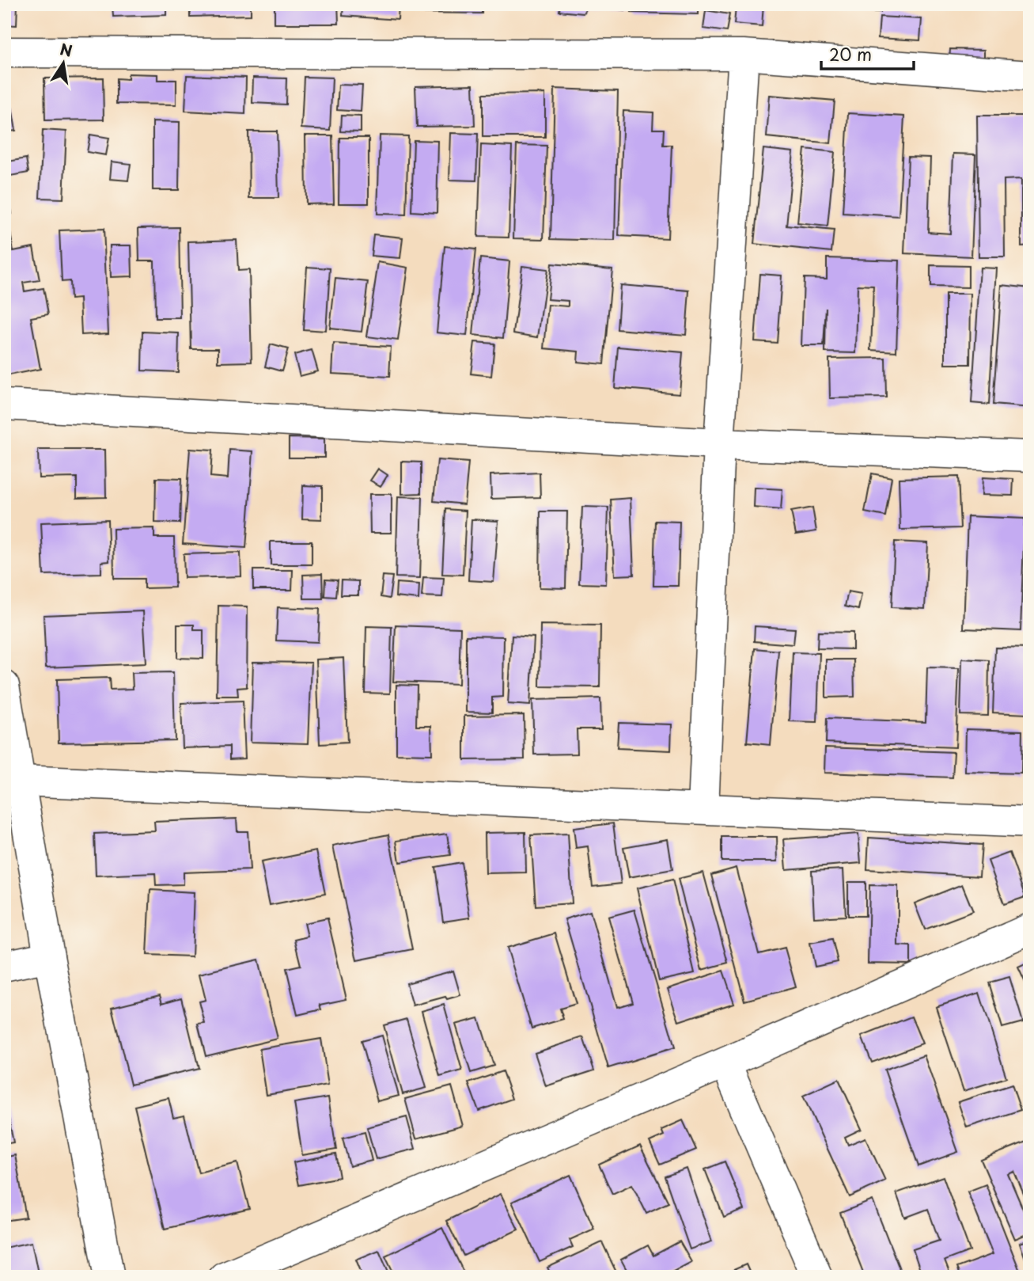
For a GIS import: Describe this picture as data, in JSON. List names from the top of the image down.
{
  "scale_bar": "20 m",
  "north": "top"
}
